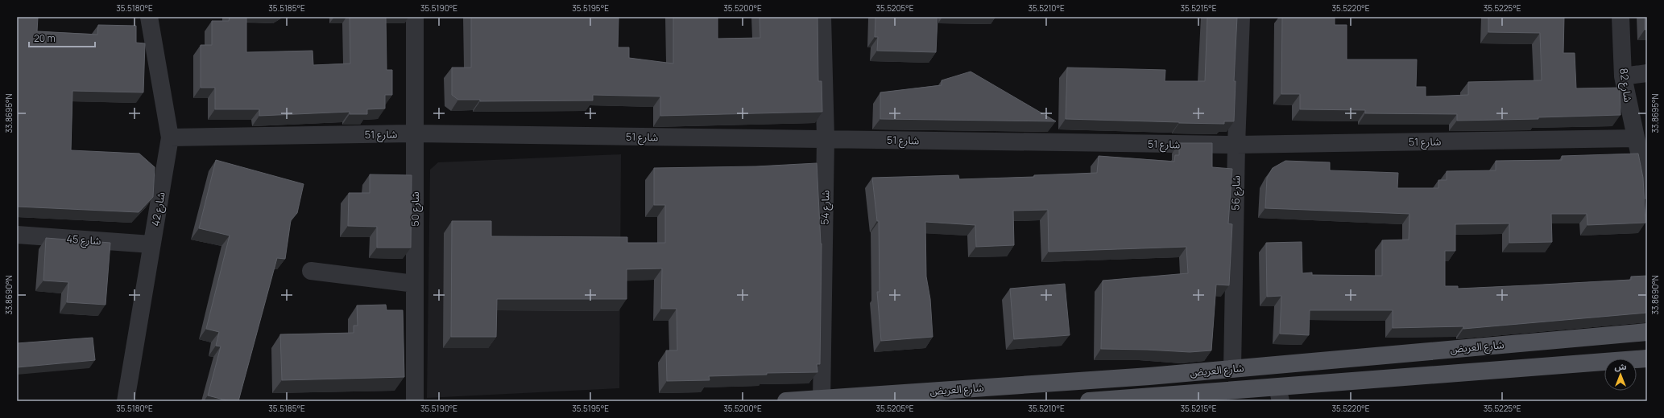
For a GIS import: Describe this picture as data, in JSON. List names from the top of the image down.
{
  "streets": {
    "main road": ["شارع العريض"],
    "street": [
      "شارع 82",
      "شارع 51",
      "شارع 56",
      "شارع 54",
      "شارع 42",
      "شارع 50",
      "شارع 45"
    ]
  },
  "crossings": [
    ["شارع 82", "شارع 51"],
    ["شارع 51", "شارع 56"],
    ["شارع 51", "شارع 54"],
    ["شارع 51", "شارع 42"],
    ["شارع 51", "شارع 50"],
    ["شارع 56", "شارع العريض"],
    ["شارع 54", "شارع العريض"],
    ["شارع 42", "شارع 45"]
  ],
  "scale_bar": "20 m",
  "north": "top",
  "coordinates": [
    "35.5180°E",
    "35.5185°E",
    "35.5190°E",
    "35.5195°E",
    "35.5200°E",
    "35.5205°E",
    "35.5210°E",
    "35.5215°E",
    "35.5220°E",
    "35.5225°E",
    "33.8695°N",
    "33.8690°N"
  ]
}
